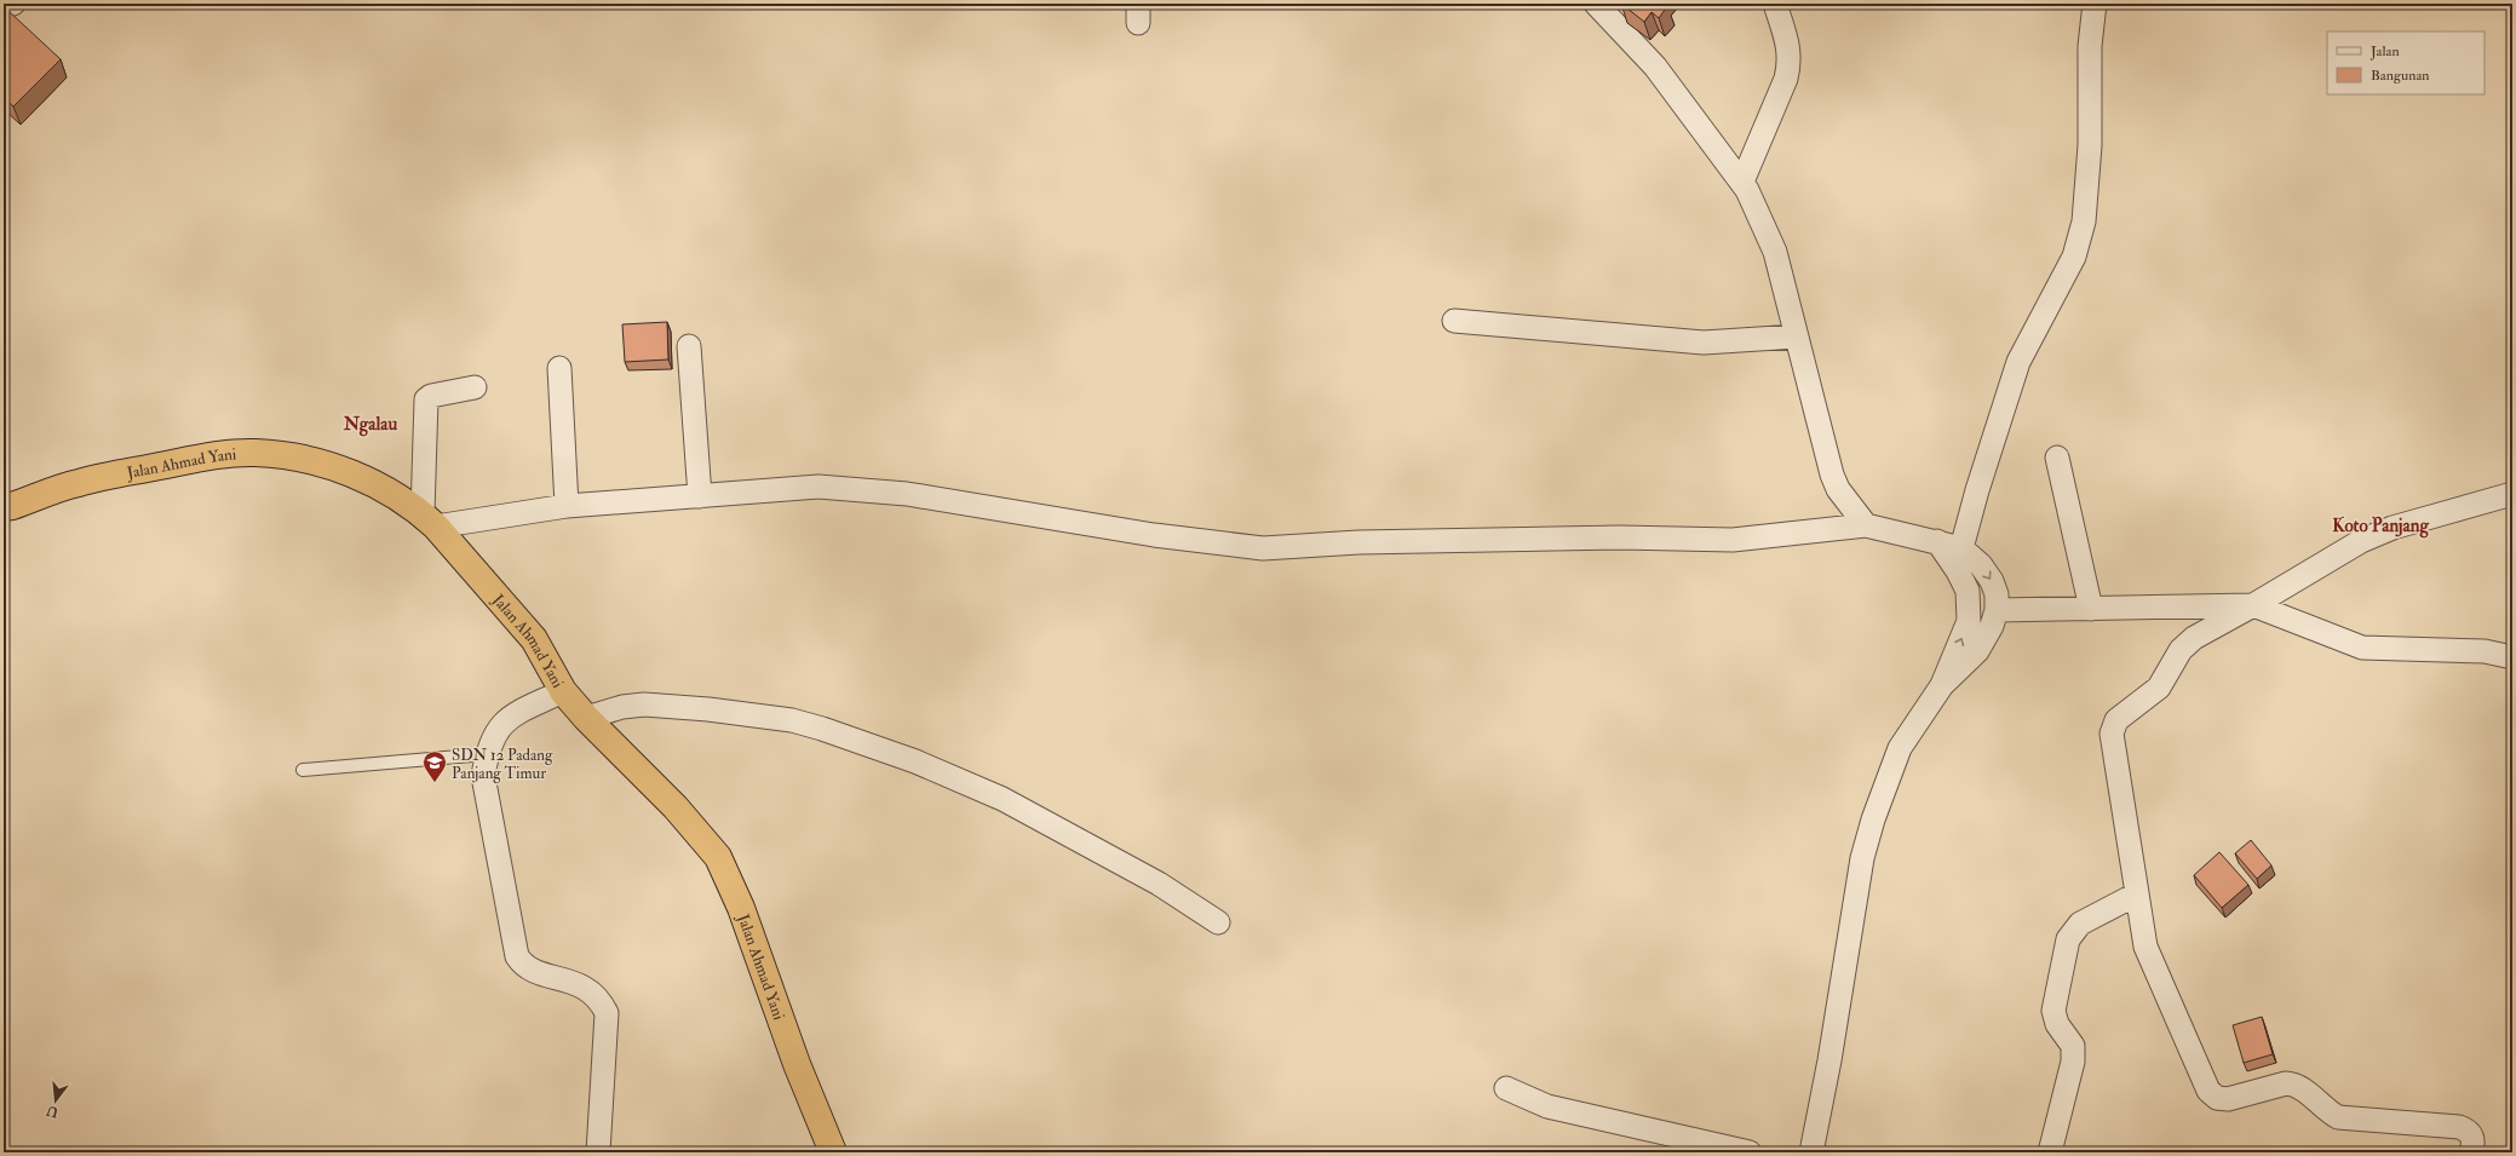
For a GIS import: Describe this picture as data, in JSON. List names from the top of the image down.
{
  "streets": {
    "highway": ["Jalan Ahmad Yani"]
  },
  "districts": ["Ngalau", "Koto Panjang"],
  "places": {
    "school or university": ["SDN 12 Padang Panjang Timur"]
  },
  "legend": ["Jalan", "Bangunan"],
  "north": "bottom"
}
